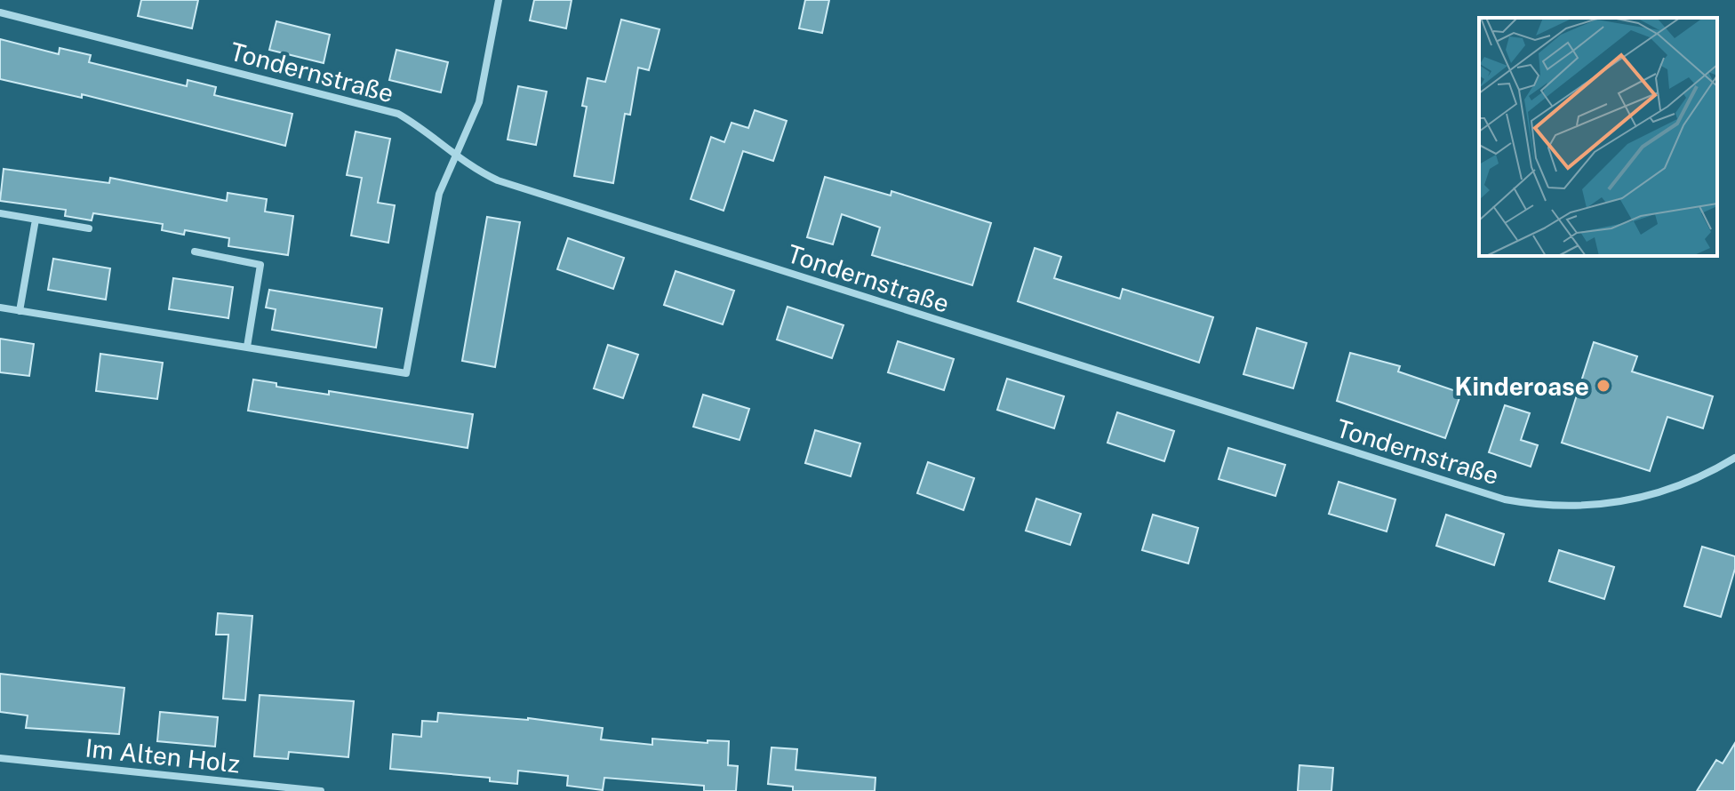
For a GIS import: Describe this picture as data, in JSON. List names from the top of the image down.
{
  "streets": {
    "street": ["Tondernstraße", "Im Alten Holz"]
  },
  "places": ["Kinderoase"]
}
